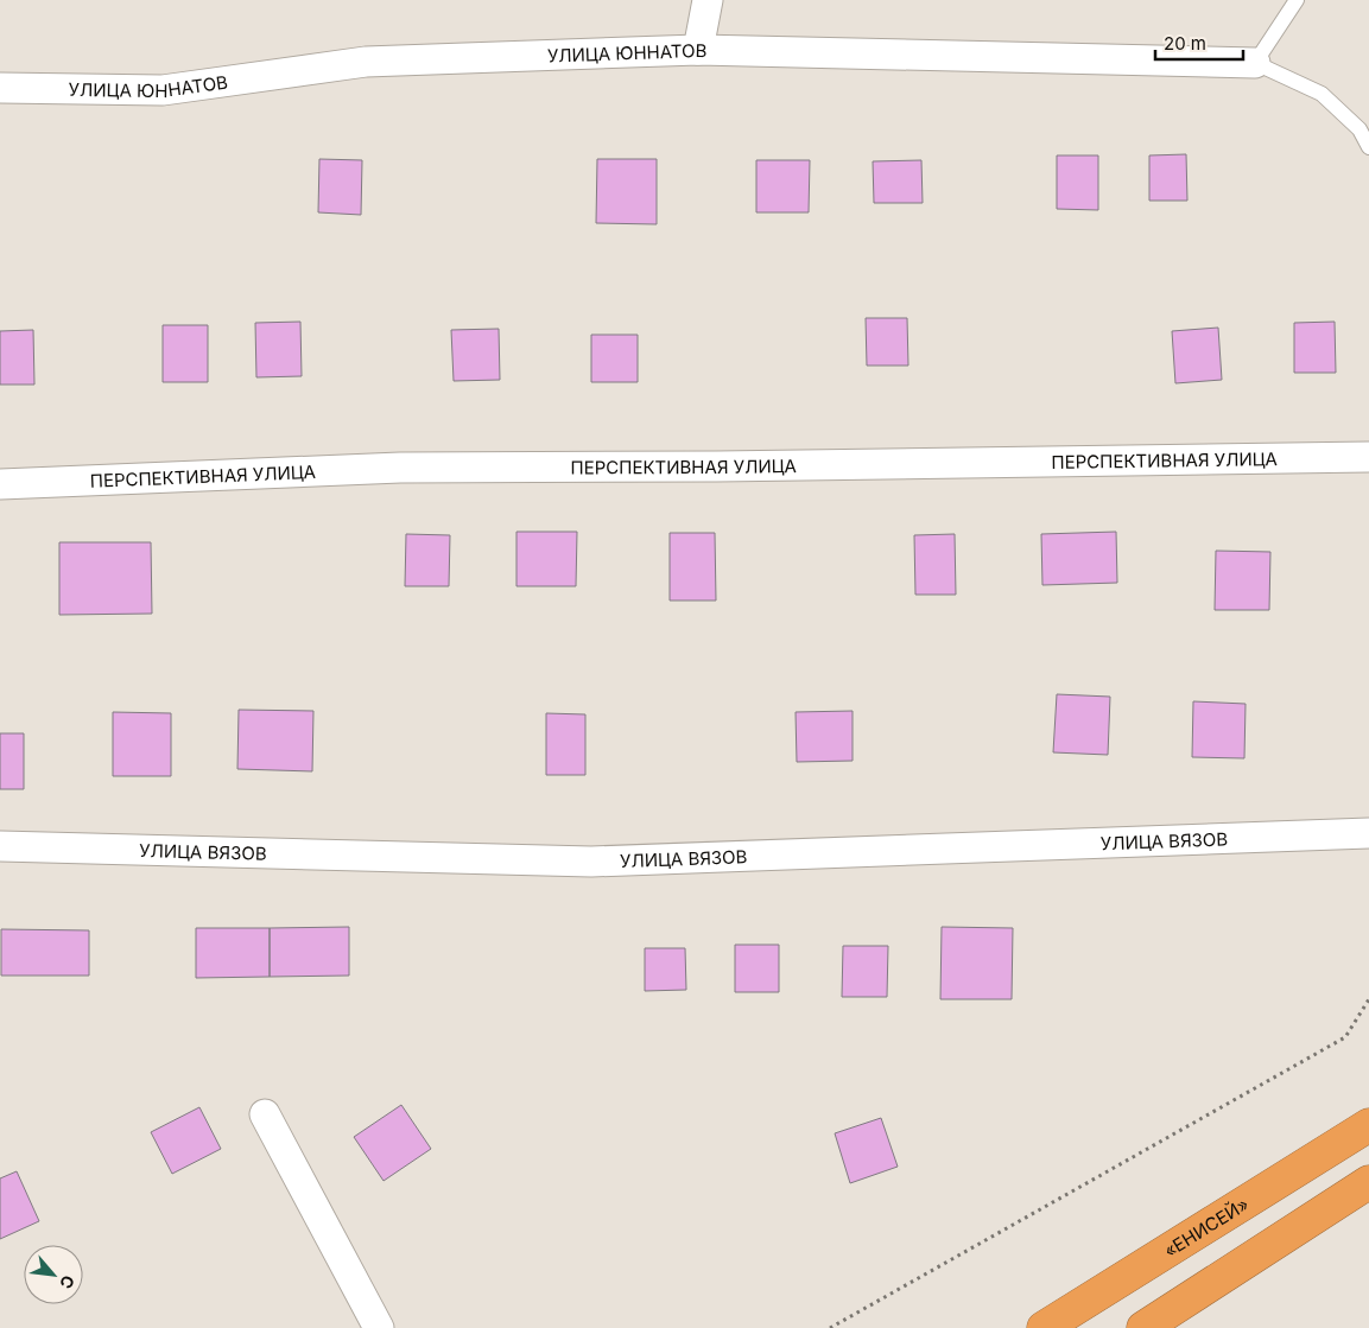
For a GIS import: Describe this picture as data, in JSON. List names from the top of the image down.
{
  "streets": {
    "highway": ["«ЕНИСЕЙ»"],
    "street": ["УЛИЦА ЮННАТОВ", "ПЕРСПЕКТИВНАЯ УЛИЦА", "УЛИЦА ВЯЗОВ"]
  },
  "scale_bar": "20 m",
  "north": "bottom right"
}
